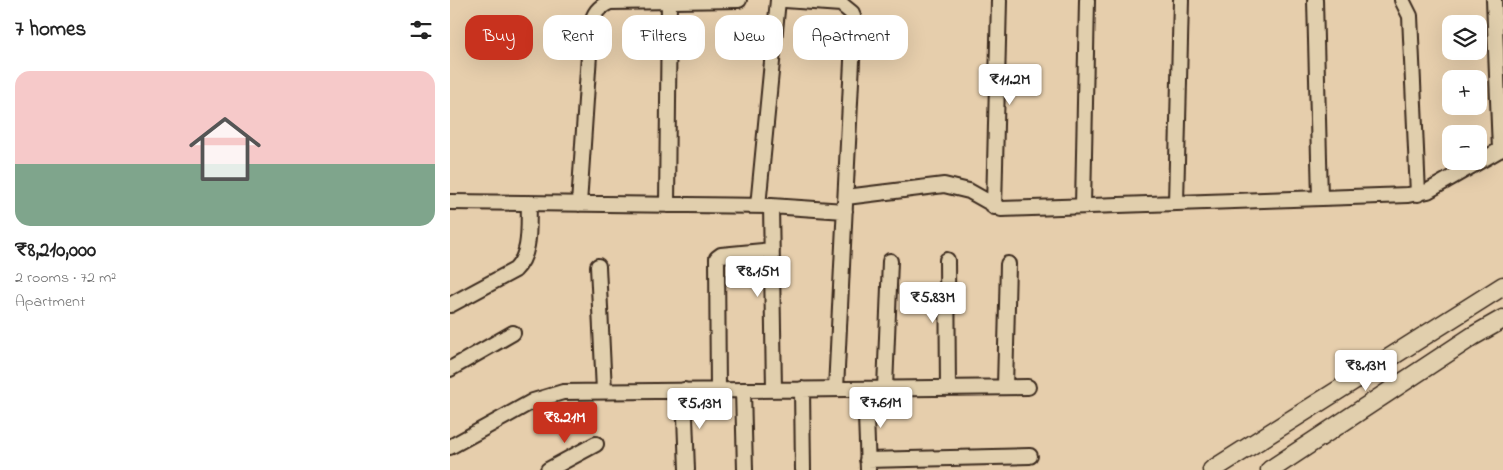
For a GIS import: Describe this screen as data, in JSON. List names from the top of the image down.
{
  "page": {
    "heading": "7 homes",
    "map_buttons": ["+", "−"],
    "chip": [
      "Buy",
      "Rent",
      "Filters",
      "New",
      "Apartment"
    ],
    "list": [
      {
        "name": "₹8,210,000",
        "note": "2 rooms · 72 m² · Apartment"
      }
    ],
    "price": [
      "₹11.2M",
      "₹8.15M",
      "₹5.83M",
      "₹8.13M",
      "₹7.61M",
      "₹5.13M",
      "₹8.21M"
    ]
  }
}
